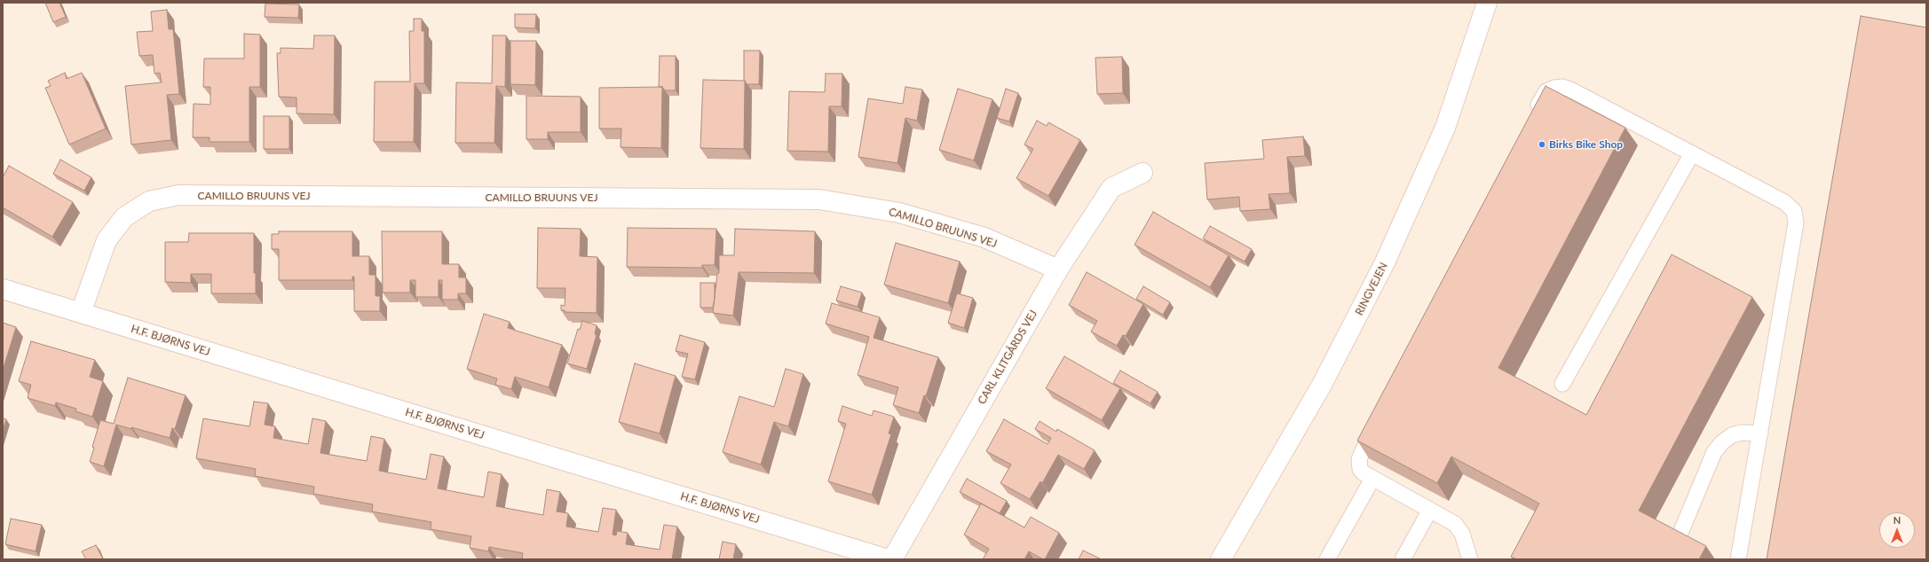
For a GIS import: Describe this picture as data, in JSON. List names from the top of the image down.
{
  "streets": {
    "street": [
      "CAMILLO BRUUNS VEJ",
      "RINGVEJEN",
      "H.F. BJØRNS VEJ",
      "CARL KLITGÅRDS VEJ"
    ]
  },
  "crossings": [
    ["CAMILLO BRUUNS VEJ", "H.F. BJØRNS VEJ"],
    ["CAMILLO BRUUNS VEJ", "CARL KLITGÅRDS VEJ"]
  ],
  "places": ["Birks Bike Shop"],
  "north": "top"
}
